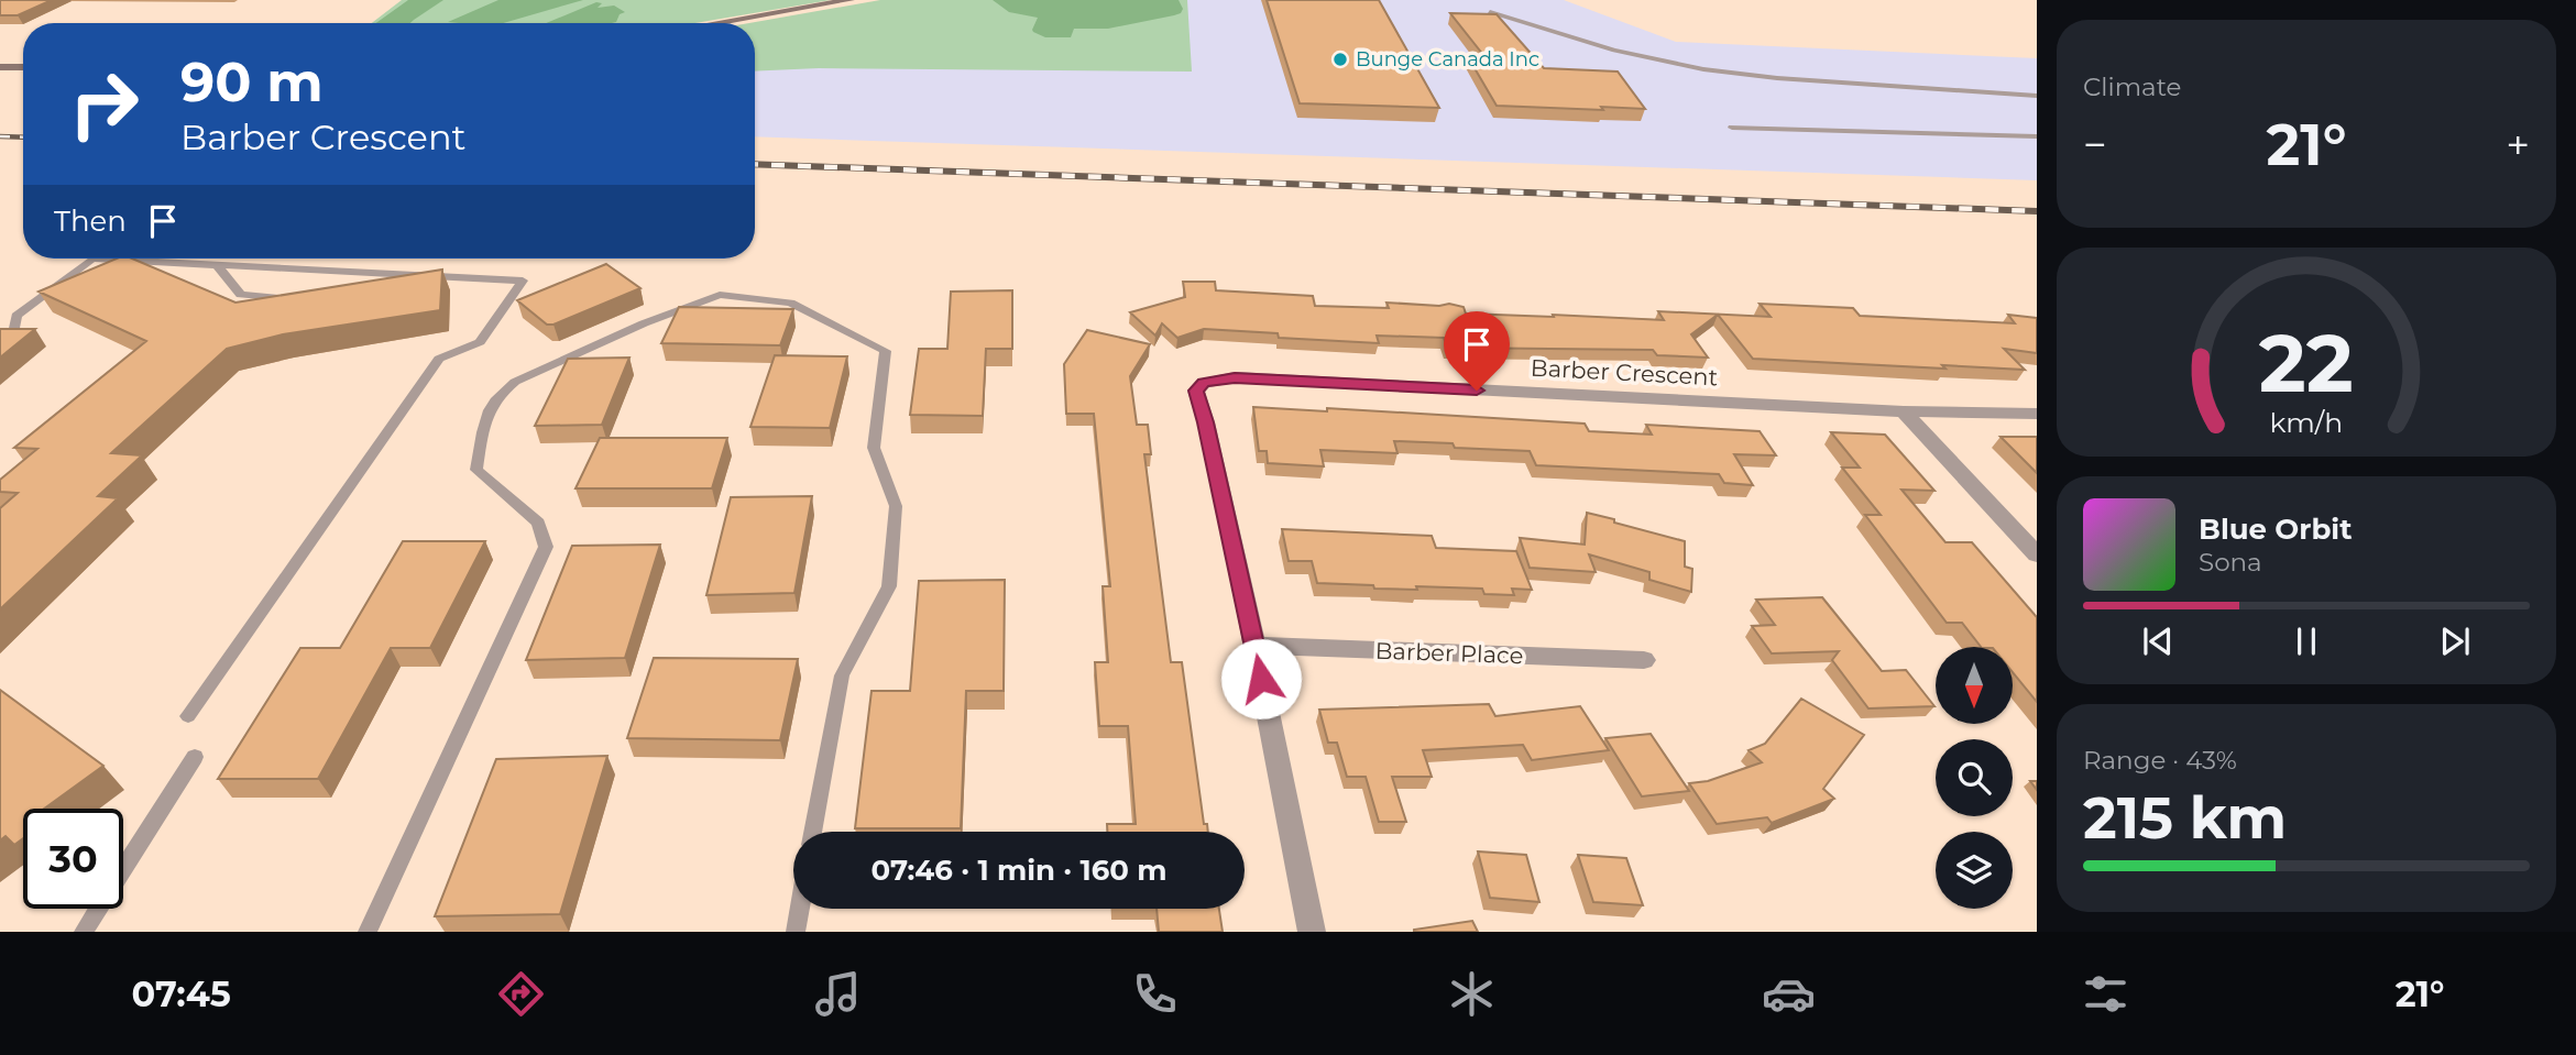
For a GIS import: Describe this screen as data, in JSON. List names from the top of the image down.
{
  "streets": {
    "street": ["Barber Crescent", "Barber Place"]
  },
  "crossings": [
    ["Barber Crescent", "Barber Place"]
  ],
  "places": ["Bunge Canada Inc"],
  "north": "bottom",
  "page": {
    "tile": [
      "Climate",
      ["Range · 43%", "215 km"]
    ],
    "turn": ["90 m", "Barber Crescent"],
    "heat": ["−", "21°", "+"],
    "then": "Then",
    "song": ["Blue Orbit", "Sona"],
    "limit": "30",
    "trip": "07:46 · 1 min · 160 m",
    "tabs": ["07:45", "21°"],
    "gauge": ["22", "km/h"]
  }
}
